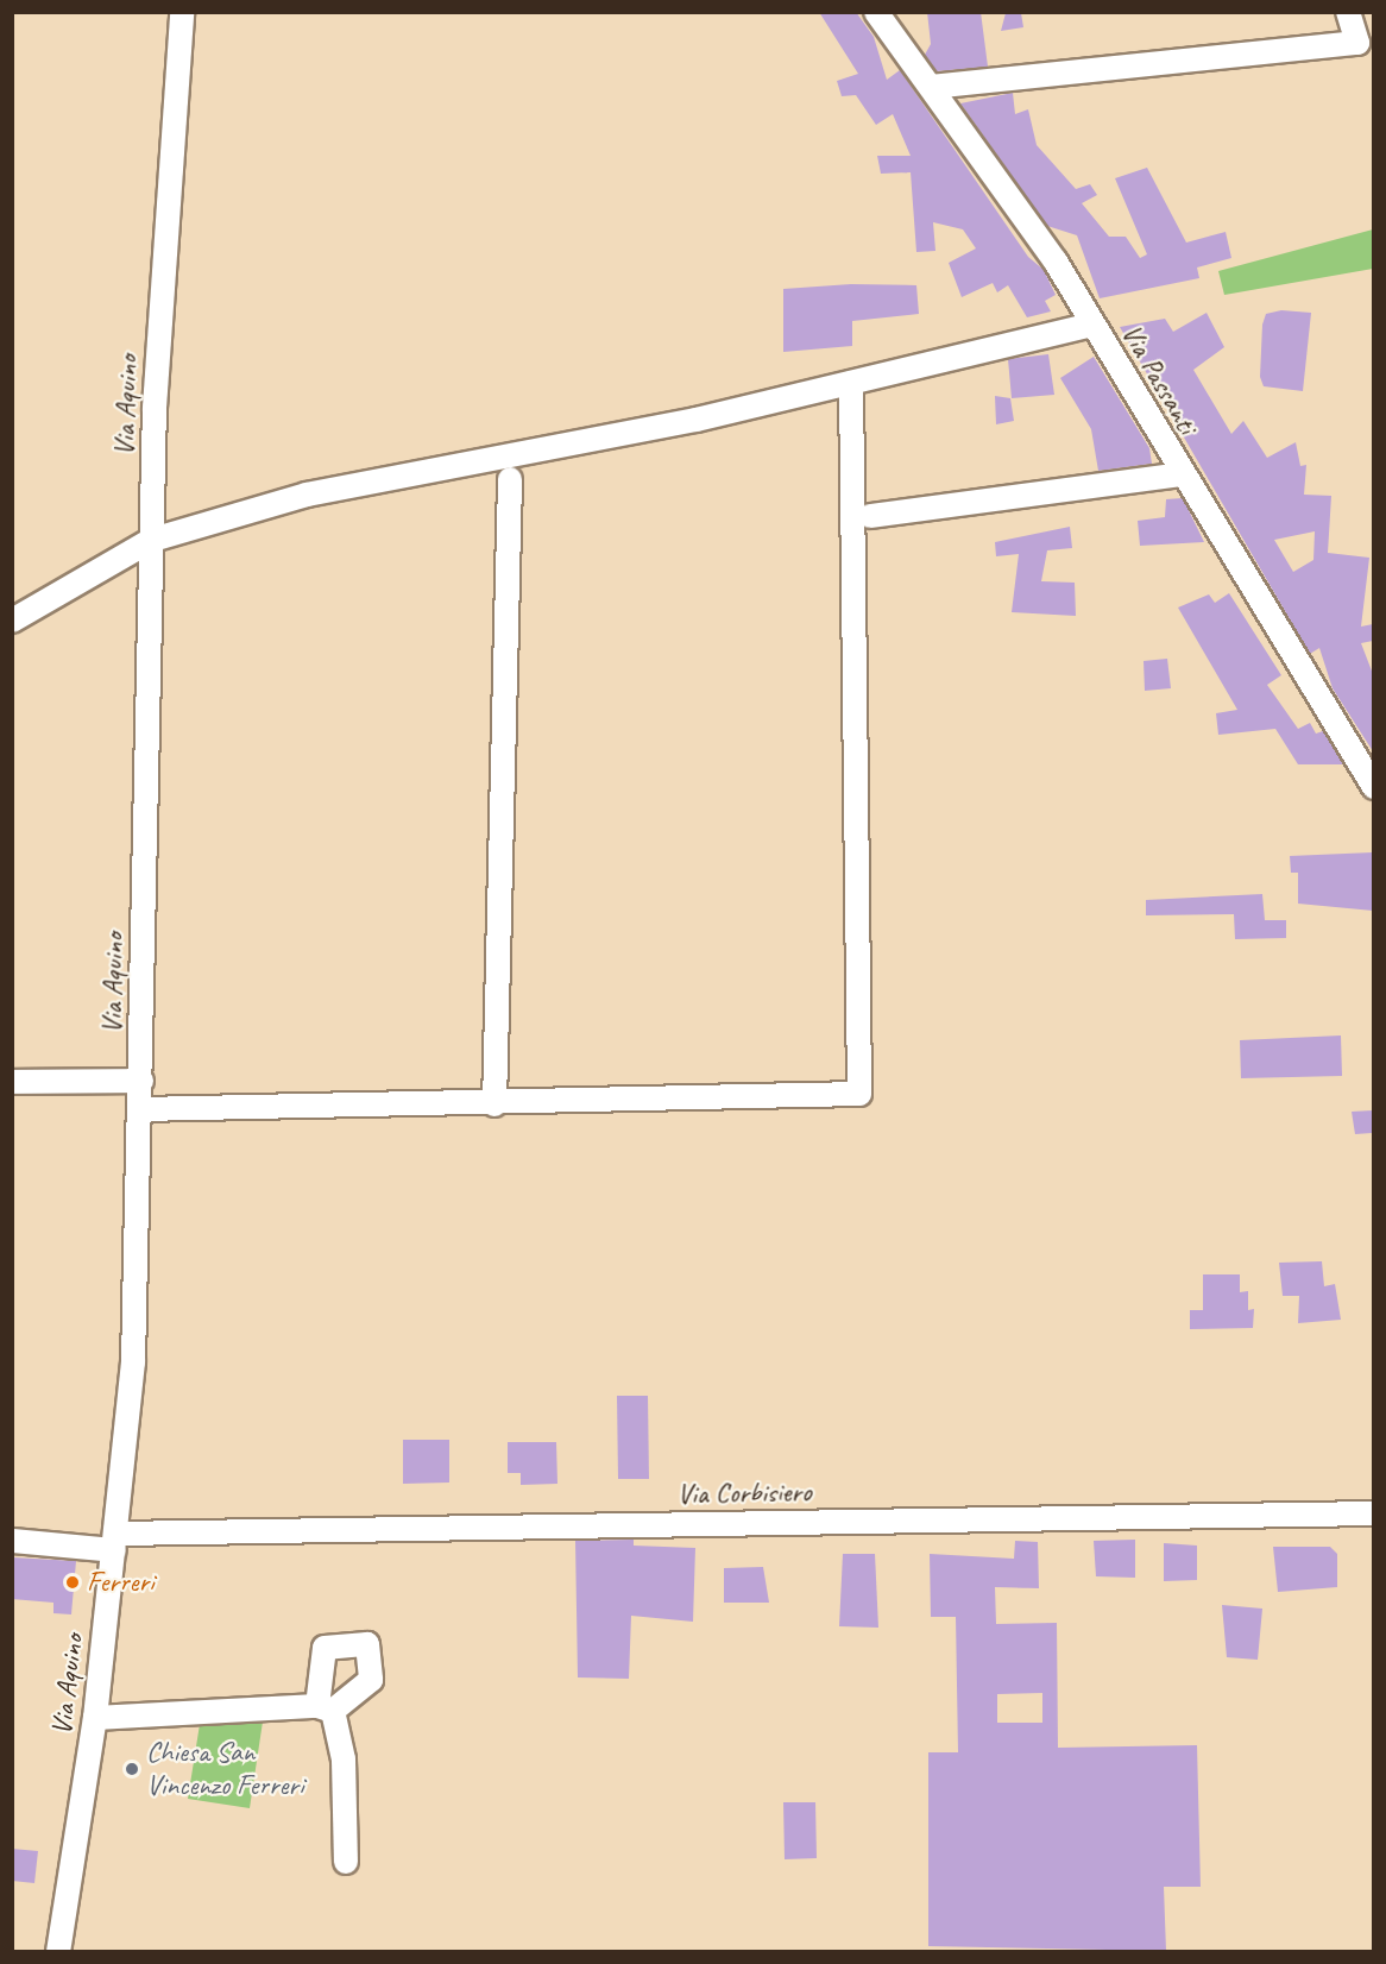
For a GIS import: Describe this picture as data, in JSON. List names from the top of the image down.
{
  "streets": {
    "street": ["Via Passanti", "Via Aquino", "Via Corbisiero"]
  },
  "crossings": [
    ["Via Aquino", "Via Corbisiero"]
  ],
  "places": ["Ferreri", "Chiesa San Vincenzo Ferreri"]
}
